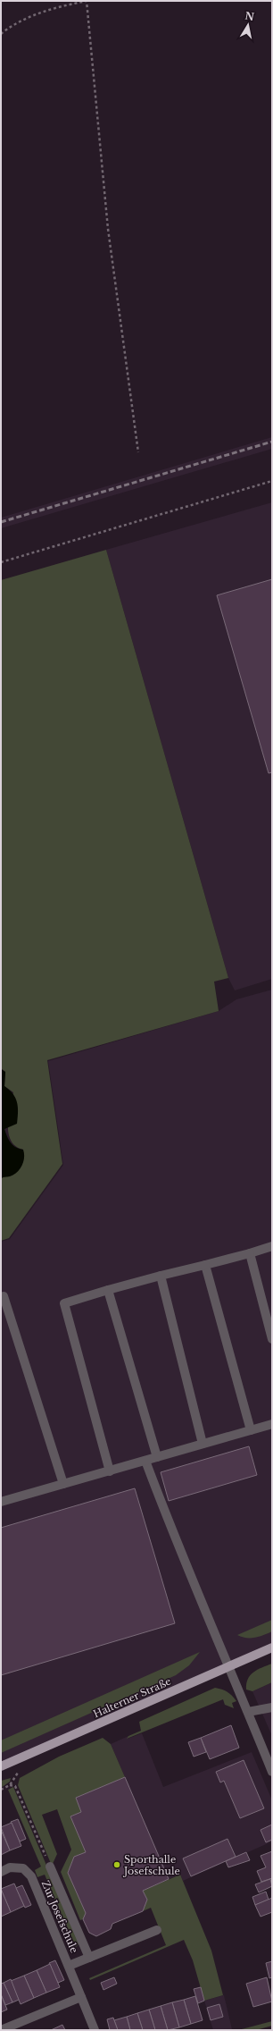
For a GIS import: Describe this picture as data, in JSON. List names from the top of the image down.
{
  "streets": {
    "main road": ["Halterner Straße"],
    "street": ["Zur Josefschule"]
  },
  "places": ["Sporthalle Josefschule"],
  "north": "top"
}
